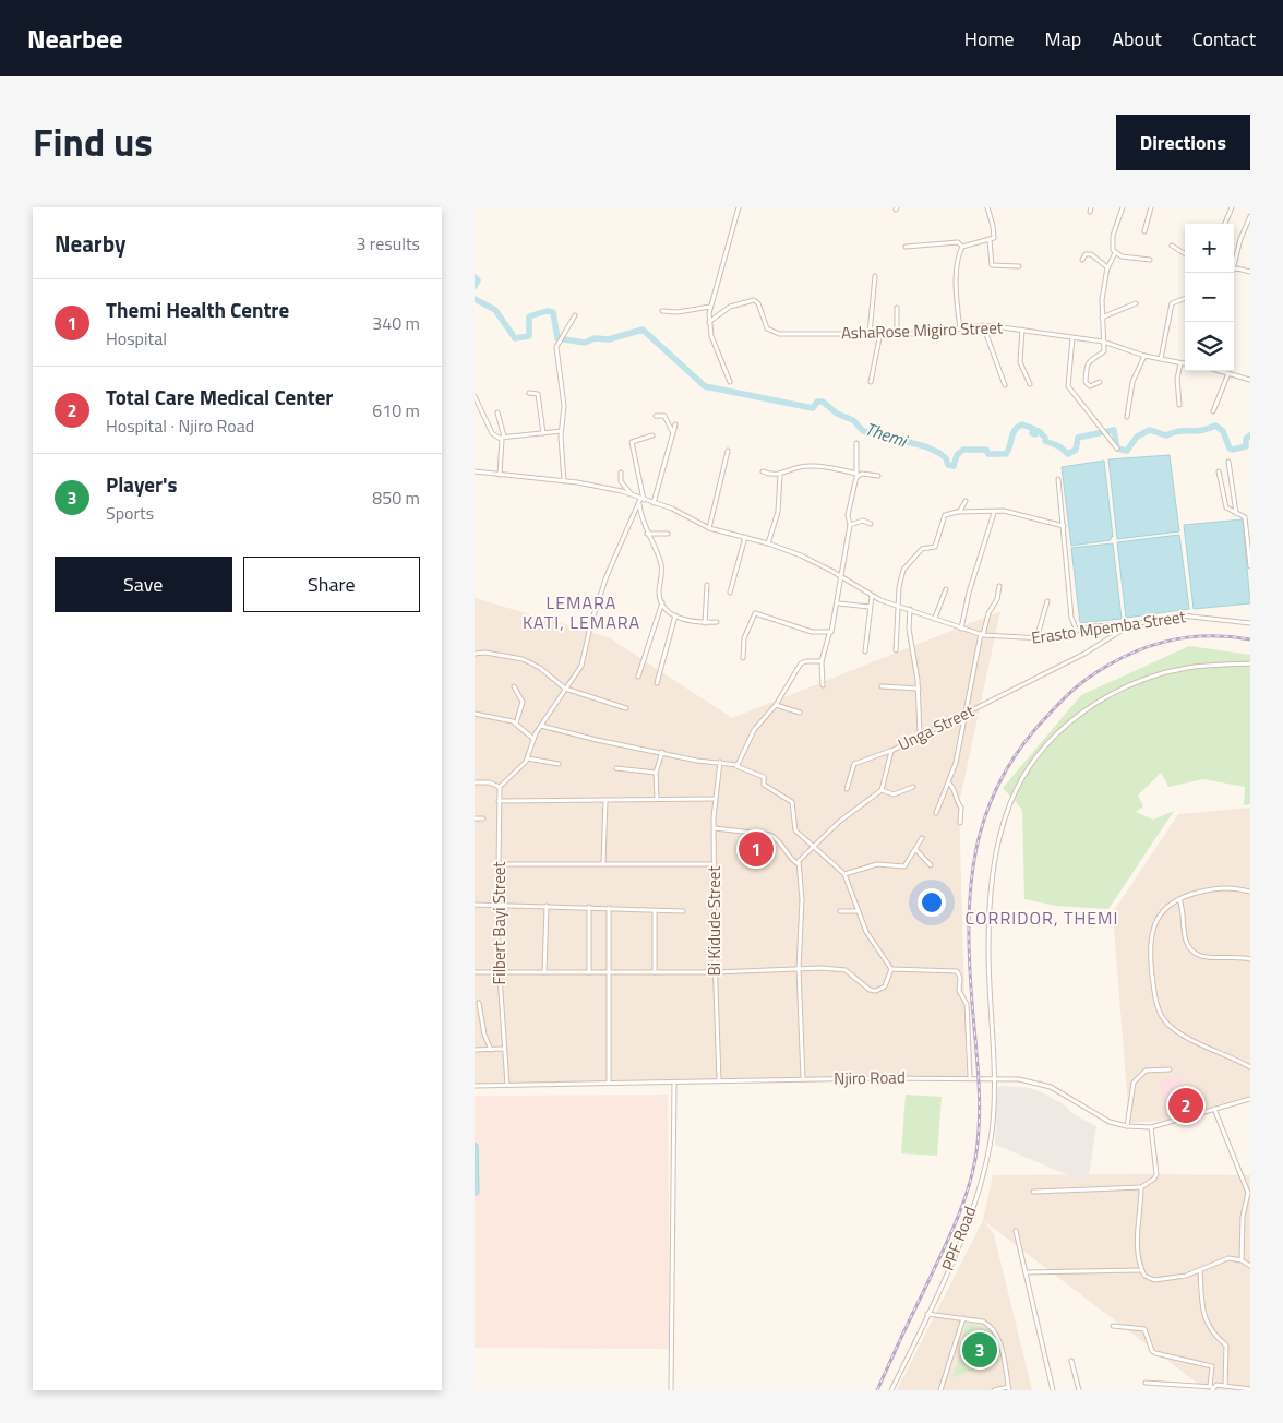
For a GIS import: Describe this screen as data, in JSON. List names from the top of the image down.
{
  "streets": {
    "street": [
      "AshaRose Migiro Street",
      "Erasto Mpemba Street",
      "Unga Street",
      "Bi Kidude Street",
      "Filbert Bayi Street",
      "Njiro Road",
      "PPF Road"
    ]
  },
  "crossings": [
    ["Erasto Mpemba Street", "Unga Street"],
    ["Bi Kidude Street", "Njiro Road"],
    ["Filbert Bayi Street", "Njiro Road"],
    ["Njiro Road", "PPF Road"]
  ],
  "districts": ["LEMARA KATI, LEMARA", "CORRIDOR, THEMI"],
  "water": ["Themi"],
  "page": {
    "header": "Nearbee",
    "nav": [
      "Home",
      "Map",
      "About",
      "Contact"
    ],
    "title": "Find us",
    "buttons": [
      "Directions",
      ["Save", "Share"]
    ],
    "heading": ["Nearby", "3 results"],
    "map_buttons": ["+", "−"],
    "list": [
      {
        "mark": "1",
        "name": "Themi Health Centre",
        "note": "Hospital",
        "value": "340 m"
      },
      {
        "mark": "2",
        "name": "Total Care Medical Center",
        "note": "Hospital · Njiro Road",
        "value": "610 m"
      },
      {
        "mark": "3",
        "name": "Player's",
        "note": "Sports",
        "value": "850 m"
      }
    ],
    "pins": ["1", "2", "3"]
  }
}
